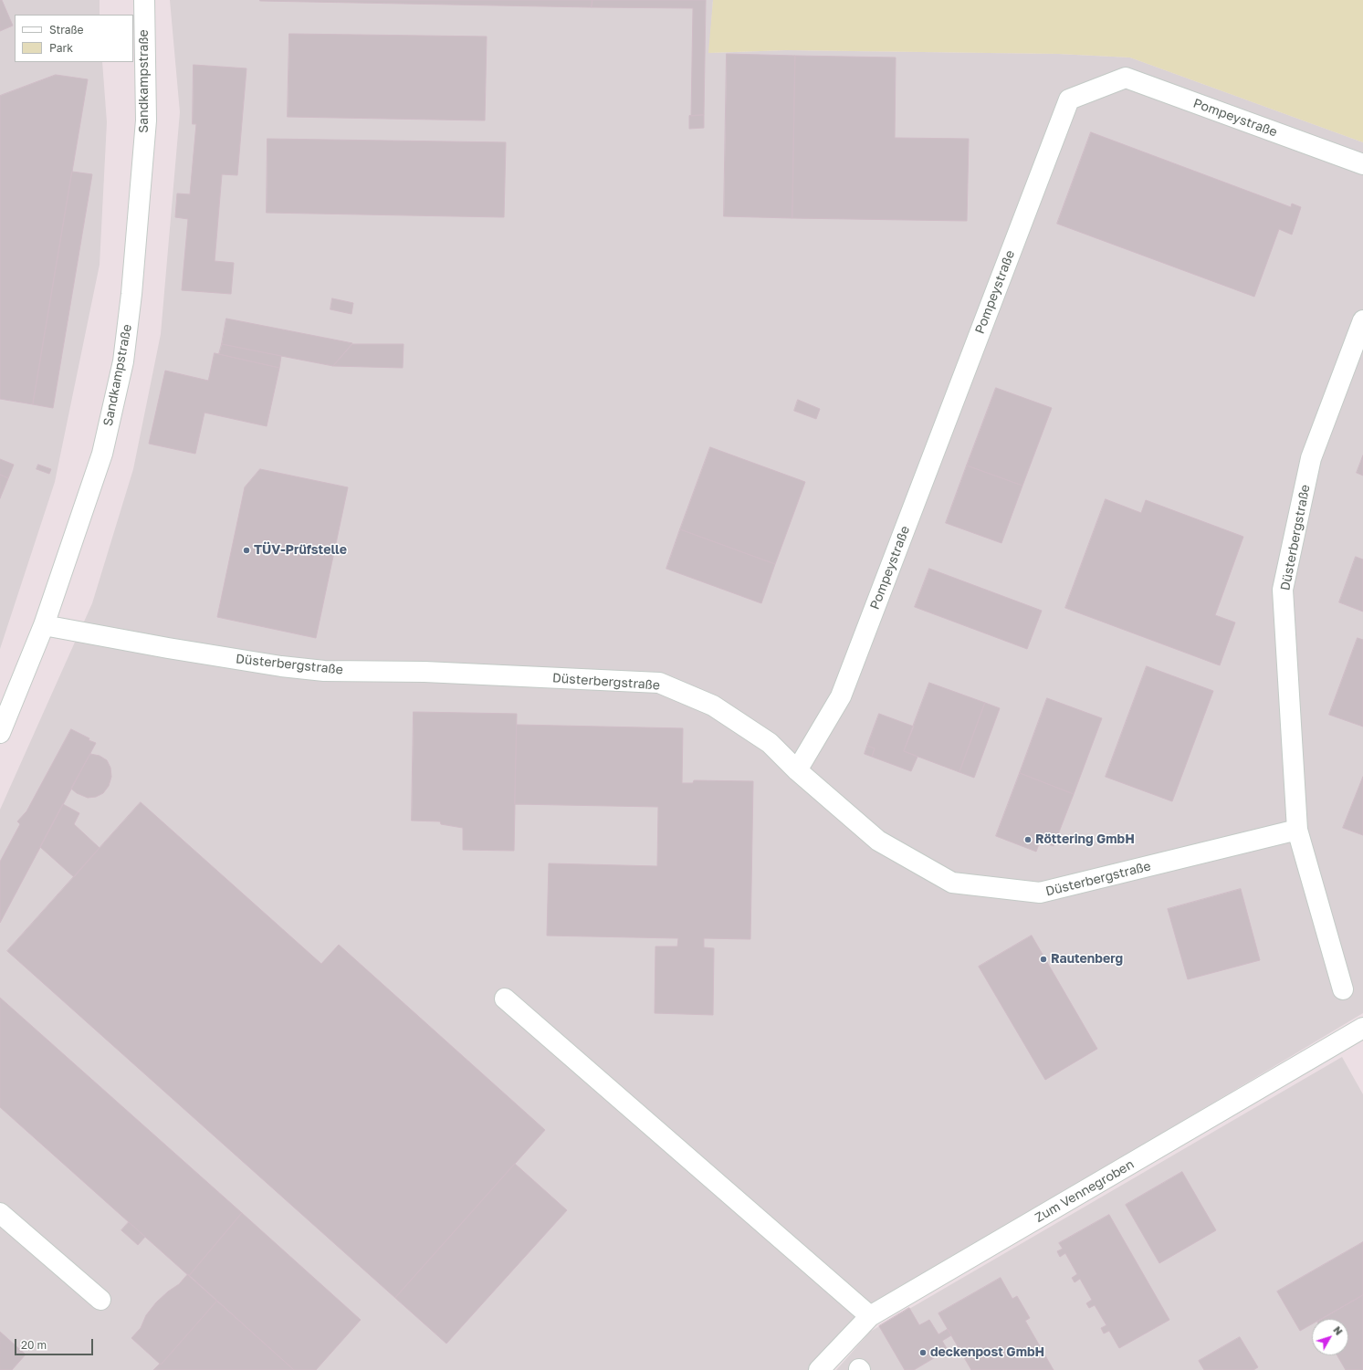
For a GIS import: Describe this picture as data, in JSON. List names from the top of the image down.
{
  "streets": {
    "street": [
      "Sandkampstraße",
      "Pompeystraße",
      "Düsterbergstraße",
      "Zum Vennegroben"
    ]
  },
  "crossings": [
    ["Sandkampstraße", "Düsterbergstraße"],
    ["Pompeystraße", "Düsterbergstraße"]
  ],
  "places": [
    "TÜV-Prüfstelle",
    "Röttering GmbH",
    "Rautenberg",
    "deckenpost GmbH"
  ],
  "legend": ["Straße", "Park"],
  "scale_bar": "20 m",
  "north": "top right"
}
